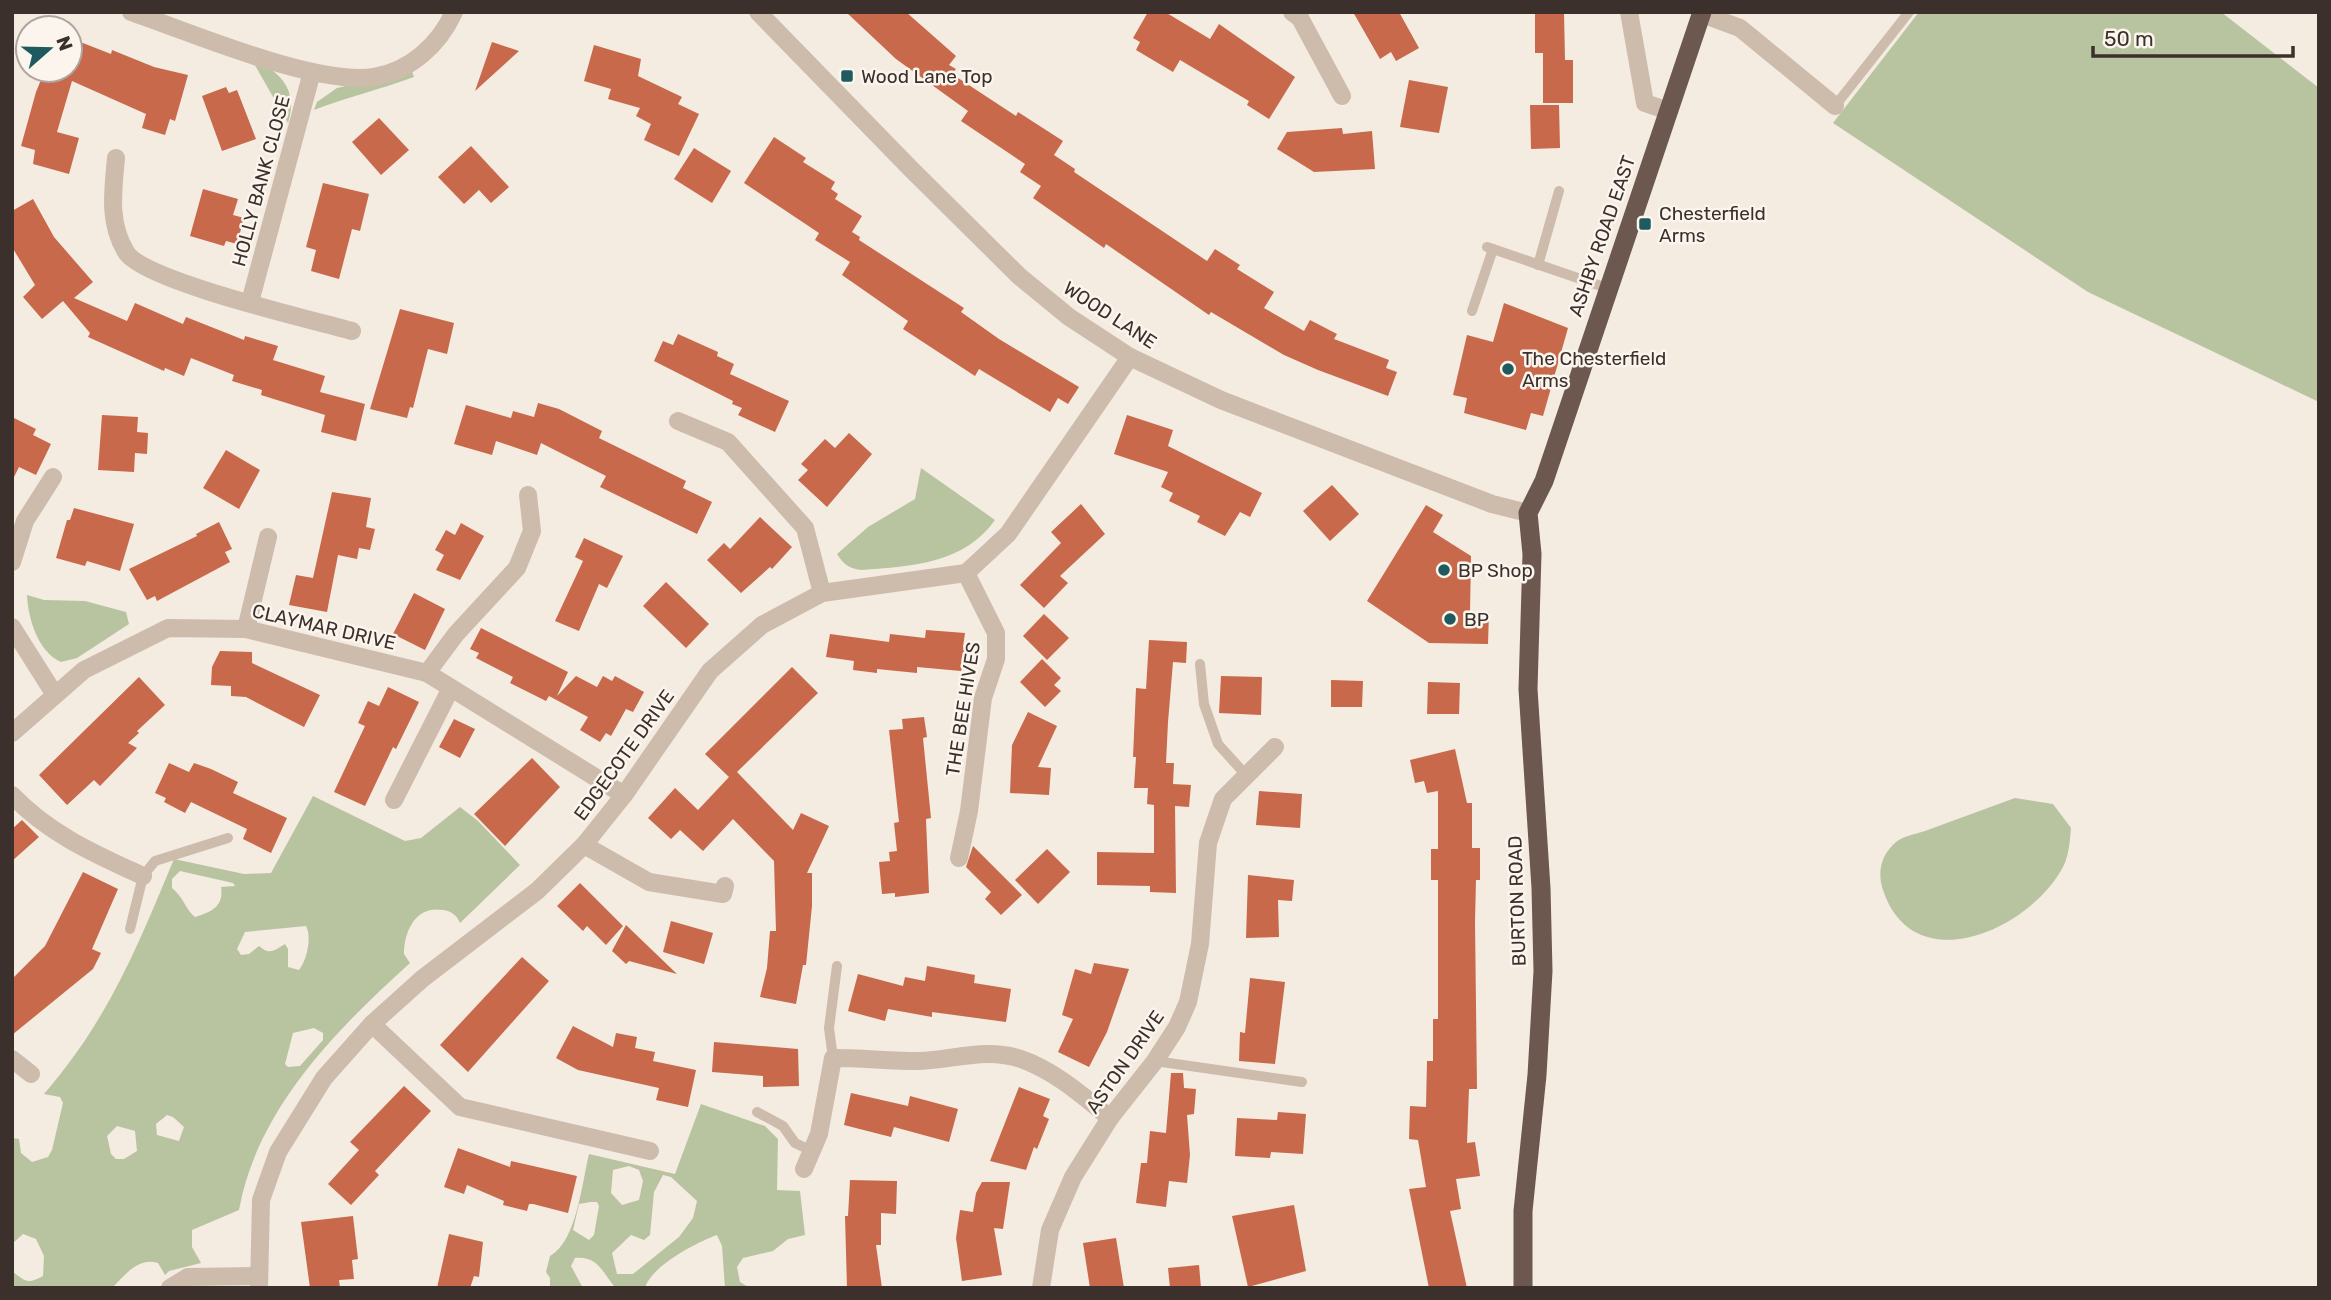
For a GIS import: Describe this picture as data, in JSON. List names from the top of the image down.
{
  "streets": {
    "highway": ["ASHBY ROAD EAST", "BURTON ROAD"],
    "street": [
      "HOLLY BANK CLOSE",
      "WOOD LANE",
      "CLAYMAR DRIVE",
      "THE BEE HIVES",
      "EDGECOTE DRIVE",
      "ASTON DRIVE"
    ]
  },
  "crossings": [
    ["ASHBY ROAD EAST", "WOOD LANE"],
    ["ASHBY ROAD EAST", "BURTON ROAD"],
    ["WOOD LANE", "BURTON ROAD"],
    ["CLAYMAR DRIVE", "EDGECOTE DRIVE"],
    ["THE BEE HIVES", "EDGECOTE DRIVE"]
  ],
  "places": {
    "transit": ["Wood Lane Top", "Chesterfield Arms"],
    "other": ["The Chesterfield Arms", "BP Shop", "BP"]
  },
  "scale_bar": "50 m",
  "north": "right"
}
